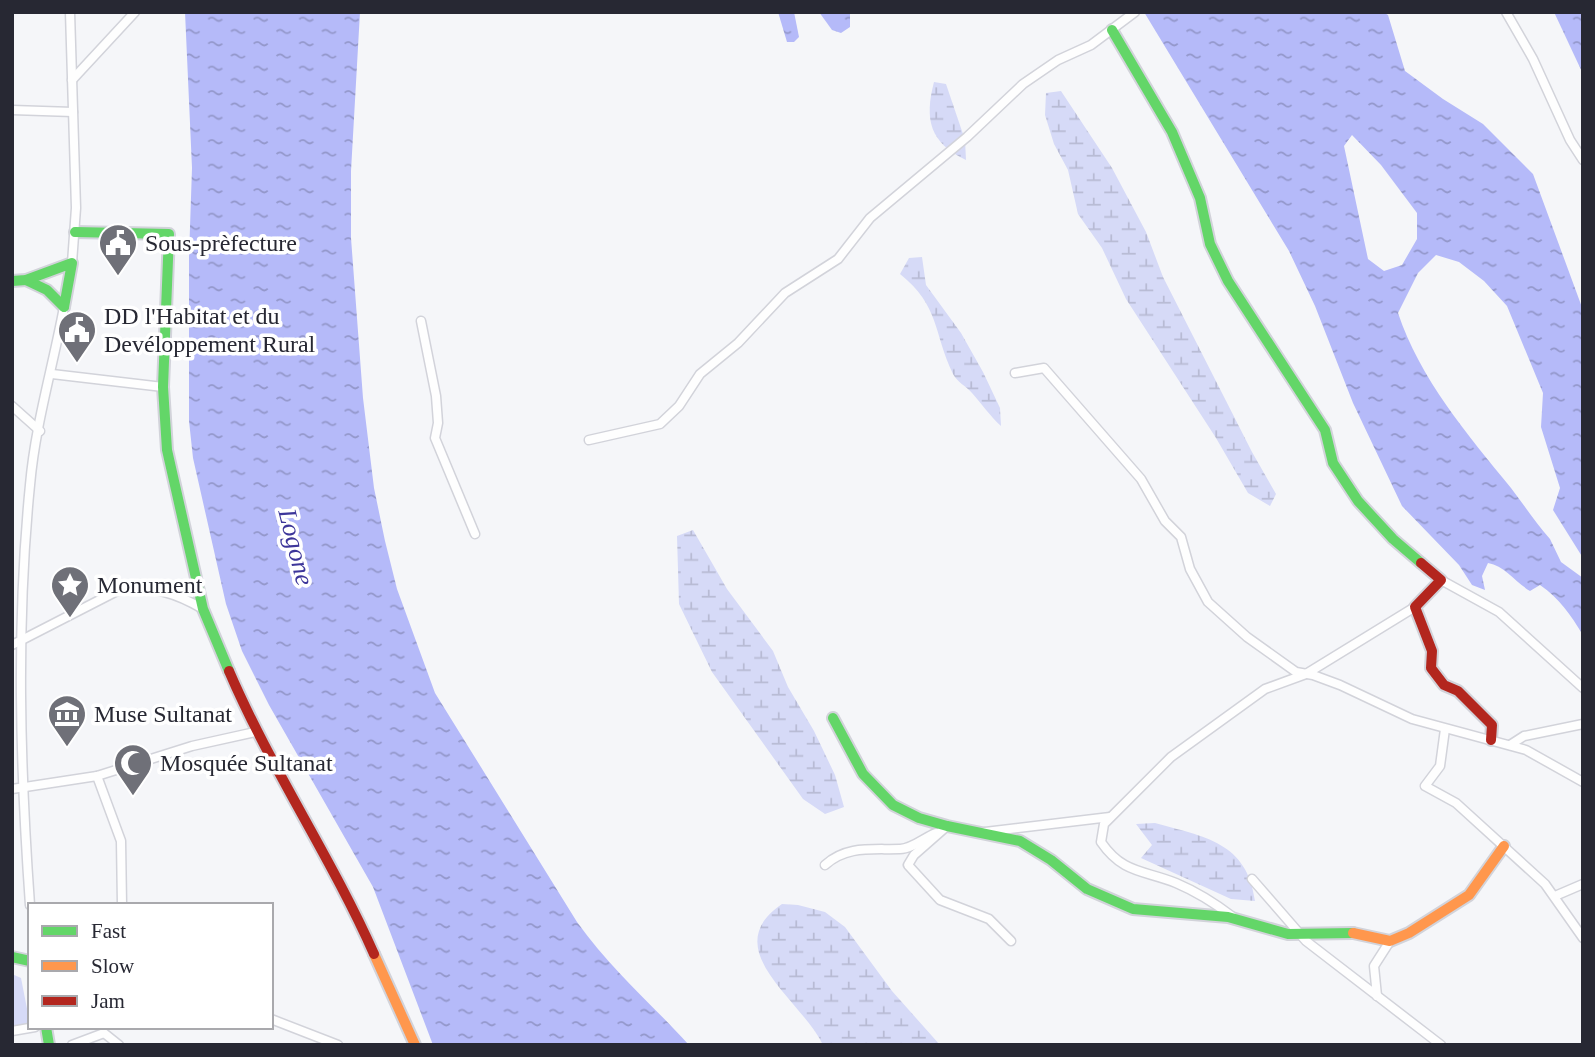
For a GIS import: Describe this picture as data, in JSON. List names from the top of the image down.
{
  "water": ["Logone"],
  "places": {
    "public building": ["Sous-prèfecture", "DD l'Habitat et du Devéloppement Rural"],
    "place": ["Monument"],
    "museum": ["Muse Sultanat"],
    "mosque": ["Mosquée Sultanat"]
  },
  "legend": ["Fast", "Slow", "Jam"]
}
